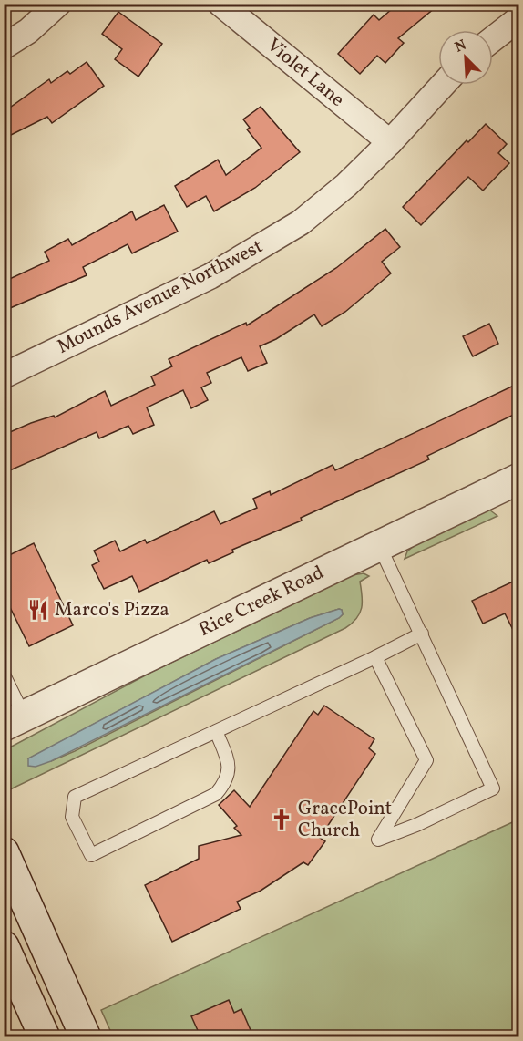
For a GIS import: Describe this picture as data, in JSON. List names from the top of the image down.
{
  "streets": {
    "street": ["Violet Lane", "Mounds Avenue Northwest", "Rice Creek Road"]
  },
  "crossings": [
    ["Violet Lane", "Mounds Avenue Northwest"]
  ],
  "places": {
    "restaurant": ["Marco's Pizza"],
    "church": ["GracePoint Church"]
  },
  "north": "top left"
}
